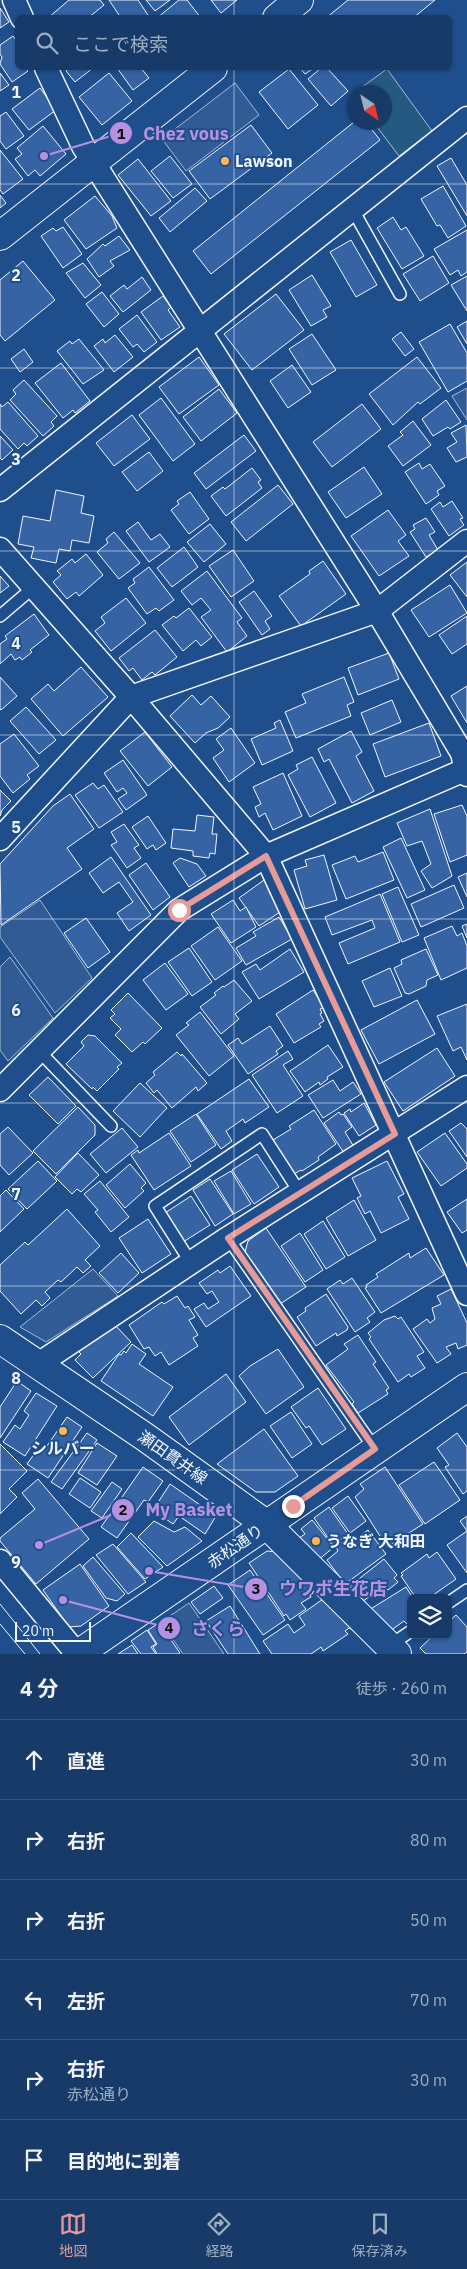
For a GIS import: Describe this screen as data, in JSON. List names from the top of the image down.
{
  "streets": {
    "street": ["瀬田貫井線", "赤松通り"]
  },
  "crossings": [
    ["瀬田貫井線", "赤松通り"]
  ],
  "places": [
    "Chez vous",
    "Lawson",
    "シルバー",
    "うなぎ 大和田",
    "My Basket",
    "ウワボ生花店",
    "さくら"
  ],
  "scale_bar": "20 m",
  "north": "bottom right",
  "page": {
    "search": "ここで検索",
    "scale": "20 m",
    "heading": ["4 分", "徒歩 · 260 m"],
    "list": [
      ["直進", "30 m"],
      ["右折", "80 m"],
      ["右折", "50 m"],
      ["左折", "70 m"],
      ["右折", "赤松通り", "30 m"],
      "目的地に到着"
    ],
    "nav": ["地図", "経路", "保存済み"]
  },
  "grid": {
    "rows": [
      "1",
      "2",
      "3",
      "4",
      "5",
      "6",
      "7",
      "8",
      "9"
    ]
  }
}
